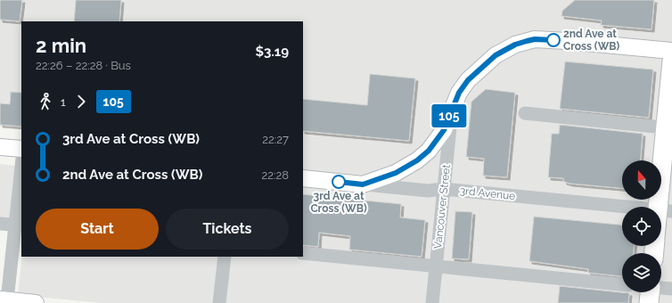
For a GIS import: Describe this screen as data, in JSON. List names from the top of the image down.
{
  "streets": {
    "main road": ["3rd Avenue"],
    "street": ["Vancouver Street"]
  },
  "crossings": [
    ["3rd Avenue", "Vancouver Street"]
  ],
  "places": ["2nd Ave at Cross (WB)", "3rd Ave at Cross (WB)"],
  "lines": ["bus line 105"],
  "north": "top",
  "page": {
    "on_map": "105",
    "heading": ["2 min", "22:26 – 22:28 · Bus", "$3.19"],
    "legs": ["1", "105"],
    "list": [
      {
        "name": "3rd Ave at Cross (WB)",
        "value": "22:27"
      },
      {
        "name": "2nd Ave at Cross (WB)",
        "value": "22:28"
      }
    ],
    "buttons": ["Start", "Tickets"]
  }
}
